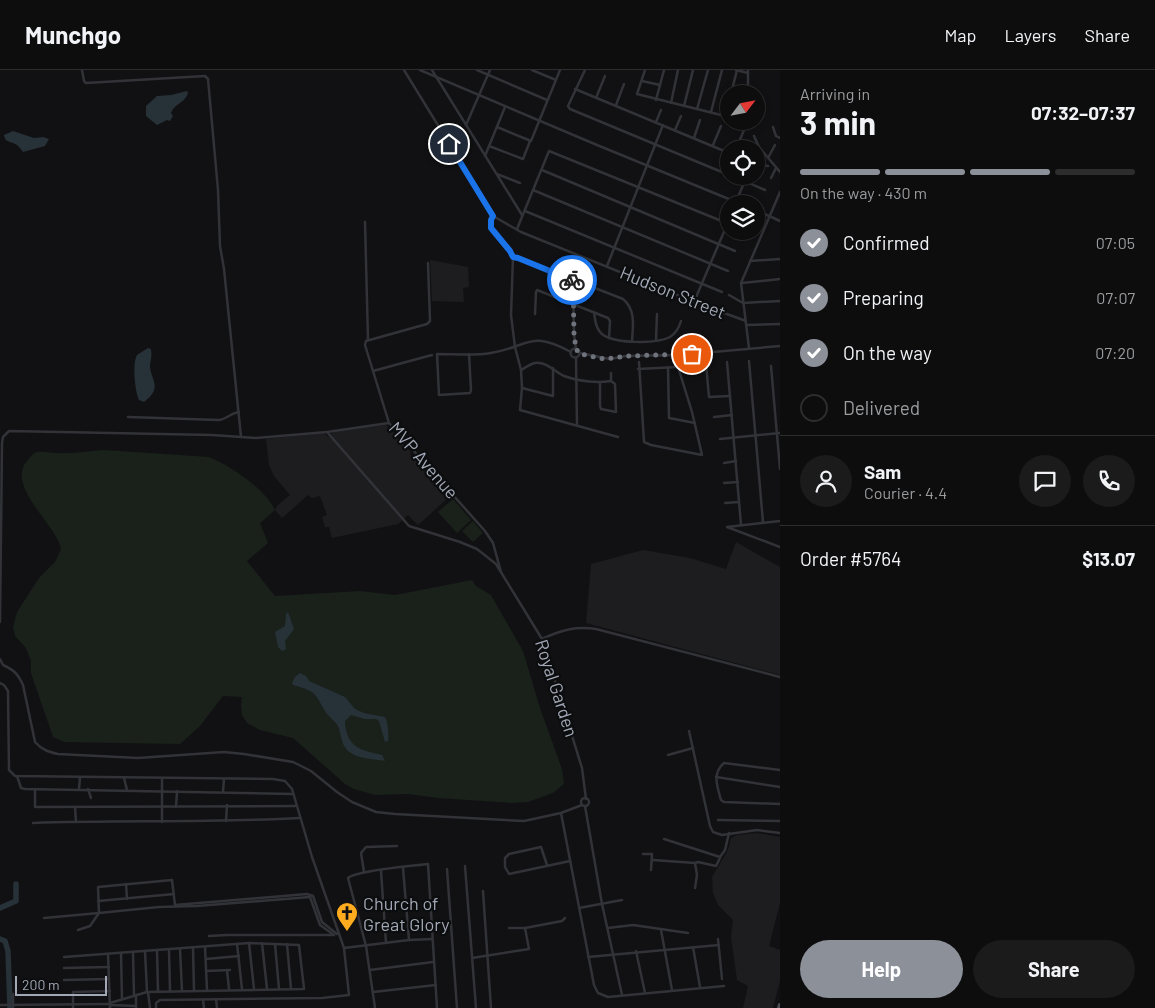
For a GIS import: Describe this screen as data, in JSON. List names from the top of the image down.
{
  "streets": {
    "street": ["Hudson Street", "MVP Avenue", "Royal Garden"]
  },
  "crossings": [
    ["MVP Avenue", "Royal Garden"]
  ],
  "places": {
    "church": ["Church of Great Glory"]
  },
  "scale_bar": "200 m",
  "north": "top right",
  "page": {
    "header": "Munchgo",
    "nav": ["Map", "Layers", "Share"],
    "heading": ["3 min", "Arriving in", "07:32–07:37"],
    "panel": [
      "Sam",
      "Courier · 4.4",
      "Order #5764",
      "$13.07"
    ],
    "bar": "On the way · 430 m",
    "list": [
      ["Confirmed", "07:05"],
      ["Preparing", "07:07"],
      ["On the way", "07:20"],
      "Delivered"
    ],
    "buttons": ["Help", "Share"],
    "scale": "200 m"
  }
}
